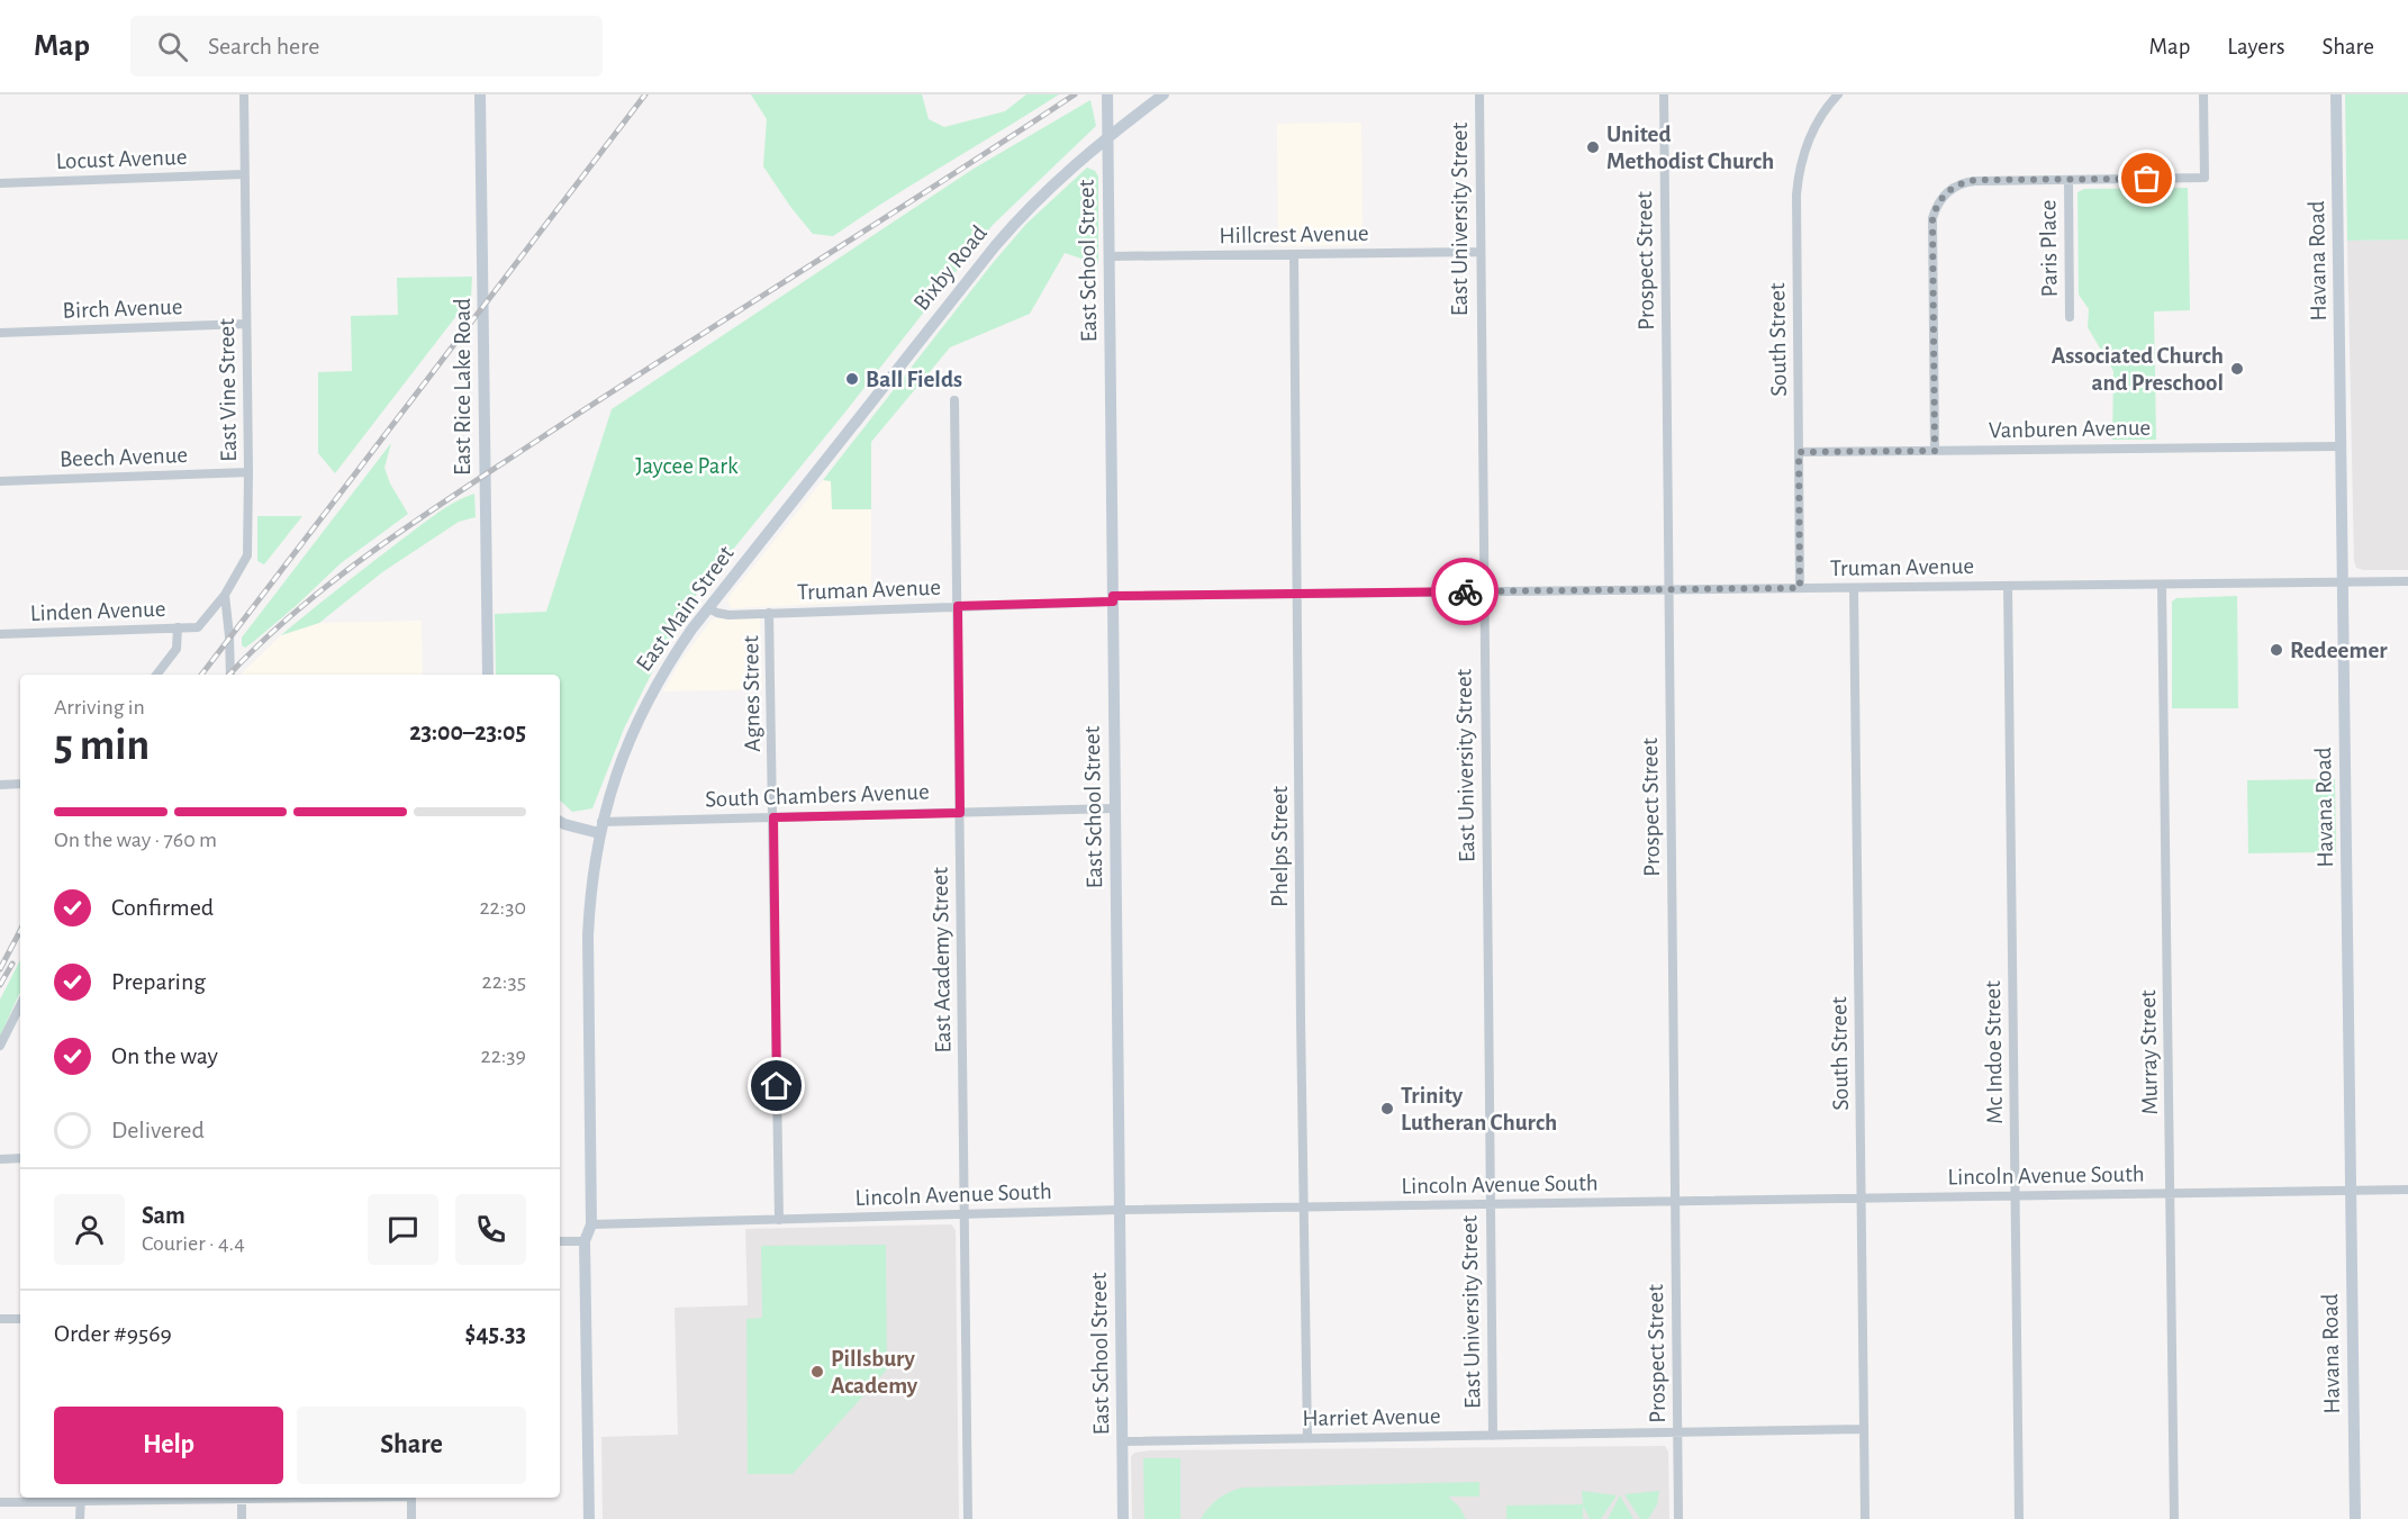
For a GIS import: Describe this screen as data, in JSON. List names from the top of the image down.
{
  "streets": {
    "street": [
      "Locust Avenue",
      "East University Street",
      "Hillcrest Avenue",
      "Paris Place",
      "East School Street",
      "Prospect Street",
      "Havana Road",
      "Bixby Road",
      "Birch Avenue",
      "South Street",
      "East Rice Lake Road",
      "East Vine Street",
      "Vanburen Avenue",
      "Beech Avenue",
      "Truman Avenue",
      "East Main Street",
      "Linden Avenue",
      "Agnes Street",
      "South Chambers Avenue",
      "Phelps Street",
      "East Academy Street",
      "Mc Indoe Street",
      "Murray Street",
      "Lincoln Avenue South",
      "Harriet Avenue"
    ]
  },
  "crossings": [
    ["Locust Avenue", "East Vine Street"],
    ["East University Street", "Hillcrest Avenue"],
    ["East University Street", "Truman Avenue"],
    ["East University Street", "Lincoln Avenue South"],
    ["East University Street", "Harriet Avenue"],
    ["Hillcrest Avenue", "East School Street"],
    ["Hillcrest Avenue", "Phelps Street"],
    ["East School Street", "Bixby Road"],
    ["East School Street", "Truman Avenue"],
    ["East School Street", "South Chambers Avenue"],
    ["East School Street", "Lincoln Avenue South"],
    ["East School Street", "Harriet Avenue"],
    ["Prospect Street", "Truman Avenue"],
    ["Prospect Street", "Lincoln Avenue South"],
    ["Prospect Street", "Harriet Avenue"],
    ["Havana Road", "Vanburen Avenue"],
    ["Havana Road", "Truman Avenue"],
    ["Havana Road", "Lincoln Avenue South"],
    ["Bixby Road", "East Main Street"],
    ["Birch Avenue", "East Vine Street"],
    ["South Street", "Vanburen Avenue"],
    ["South Street", "Truman Avenue"],
    ["South Street", "Lincoln Avenue South"],
    ["South Street", "Harriet Avenue"],
    ["East Vine Street", "Beech Avenue"],
    ["East Vine Street", "Linden Avenue"],
    ["Truman Avenue", "East Main Street"],
    ["Truman Avenue", "Agnes Street"],
    ["Truman Avenue", "Phelps Street"],
    ["Truman Avenue", "East Academy Street"],
    ["Truman Avenue", "Mc Indoe Street"],
    ["Truman Avenue", "Murray Street"],
    ["East Main Street", "South Chambers Avenue"],
    ["East Main Street", "Lincoln Avenue South"],
    ["Agnes Street", "South Chambers Avenue"],
    ["Agnes Street", "Lincoln Avenue South"],
    ["South Chambers Avenue", "East Academy Street"],
    ["Phelps Street", "Lincoln Avenue South"],
    ["Phelps Street", "Harriet Avenue"],
    ["East Academy Street", "Lincoln Avenue South"],
    ["Mc Indoe Street", "Lincoln Avenue South"],
    ["Murray Street", "Lincoln Avenue South"]
  ],
  "parks": ["Jaycee Park"],
  "places": [
    "United Methodist Church",
    "Associated Church and Preschool",
    "Ball Fields",
    "Redeemer",
    "Trinity Lutheran Church",
    "Pillsbury Academy"
  ],
  "page": {
    "header": "Map",
    "search": "Search here",
    "nav": ["Map", "Layers", "Share"],
    "heading": ["5 min", "Arriving in", "23:00–23:05"],
    "panel": [
      "Sam",
      "Courier · 4.4",
      "Order #9569",
      "$45.33"
    ],
    "bar": "On the way · 760 m",
    "list": [
      ["Confirmed", "22:30"],
      ["Preparing", "22:35"],
      ["On the way", "22:39"],
      "Delivered"
    ],
    "buttons": ["Help", "Share"]
  }
}
